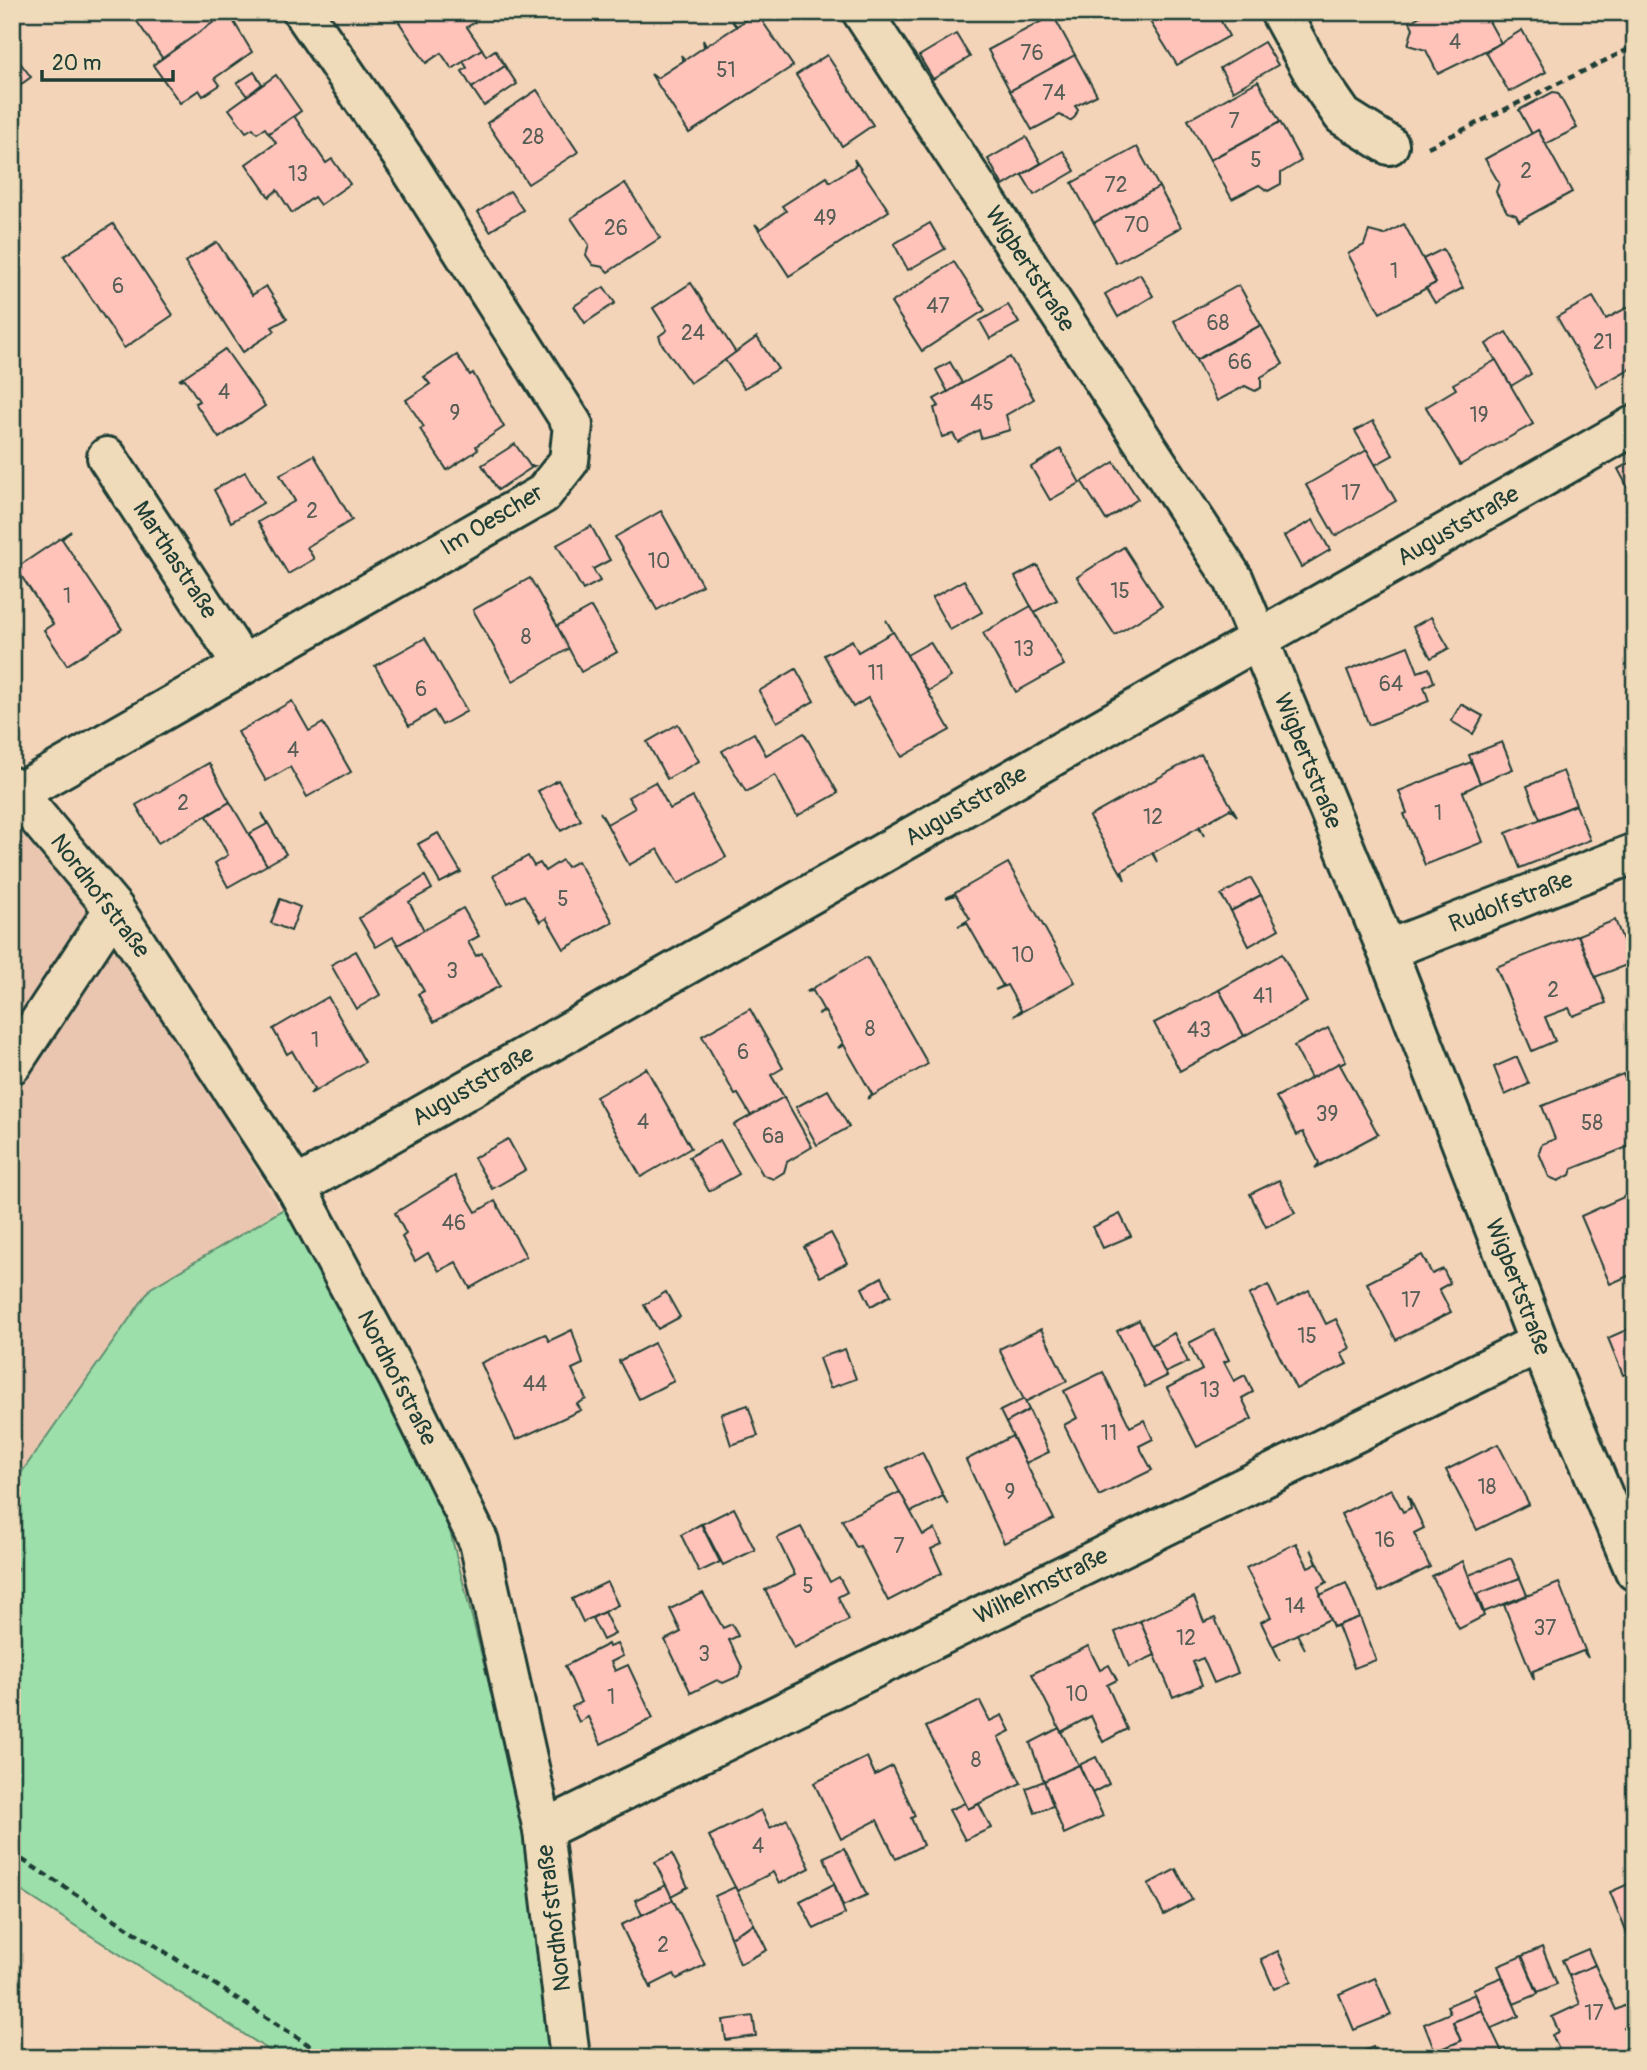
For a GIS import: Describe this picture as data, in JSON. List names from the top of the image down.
{
  "streets": {
    "street": [
      "Wigbertstraße",
      "Im Oescher",
      "Auguststraße",
      "Marthastraße",
      "Nordhofstraße",
      "Rudolfstraße",
      "Wilhelmstraße"
    ]
  },
  "crossings": [
    ["Wigbertstraße", "Auguststraße"],
    ["Wigbertstraße", "Rudolfstraße"],
    ["Wigbertstraße", "Wilhelmstraße"],
    ["Im Oescher", "Marthastraße"],
    ["Im Oescher", "Nordhofstraße"],
    ["Auguststraße", "Nordhofstraße"],
    ["Nordhofstraße", "Wilhelmstraße"]
  ],
  "house_numbers": [
    "4",
    "76",
    "51",
    "74",
    "7",
    "28",
    "5",
    "2",
    "13",
    "72",
    "49",
    "70",
    "26",
    "1",
    "6",
    "47",
    "68",
    "24",
    "21",
    "66",
    "4",
    "45",
    "9",
    "19",
    "17",
    "2",
    "10",
    "15",
    "1",
    "8",
    "13",
    "11",
    "64",
    "6",
    "4",
    "2",
    "1",
    "12",
    "5",
    "10",
    "3",
    "2",
    "41",
    "8",
    "43",
    "1",
    "6",
    "39",
    "4",
    "58",
    "6a",
    "46",
    "17",
    "15",
    "44",
    "13",
    "11",
    "18",
    "9",
    "16",
    "7",
    "5",
    "14",
    "37",
    "12",
    "3",
    "10",
    "1",
    "8",
    "4",
    "2",
    "17"
  ],
  "scale_bar": "20 m"
}
